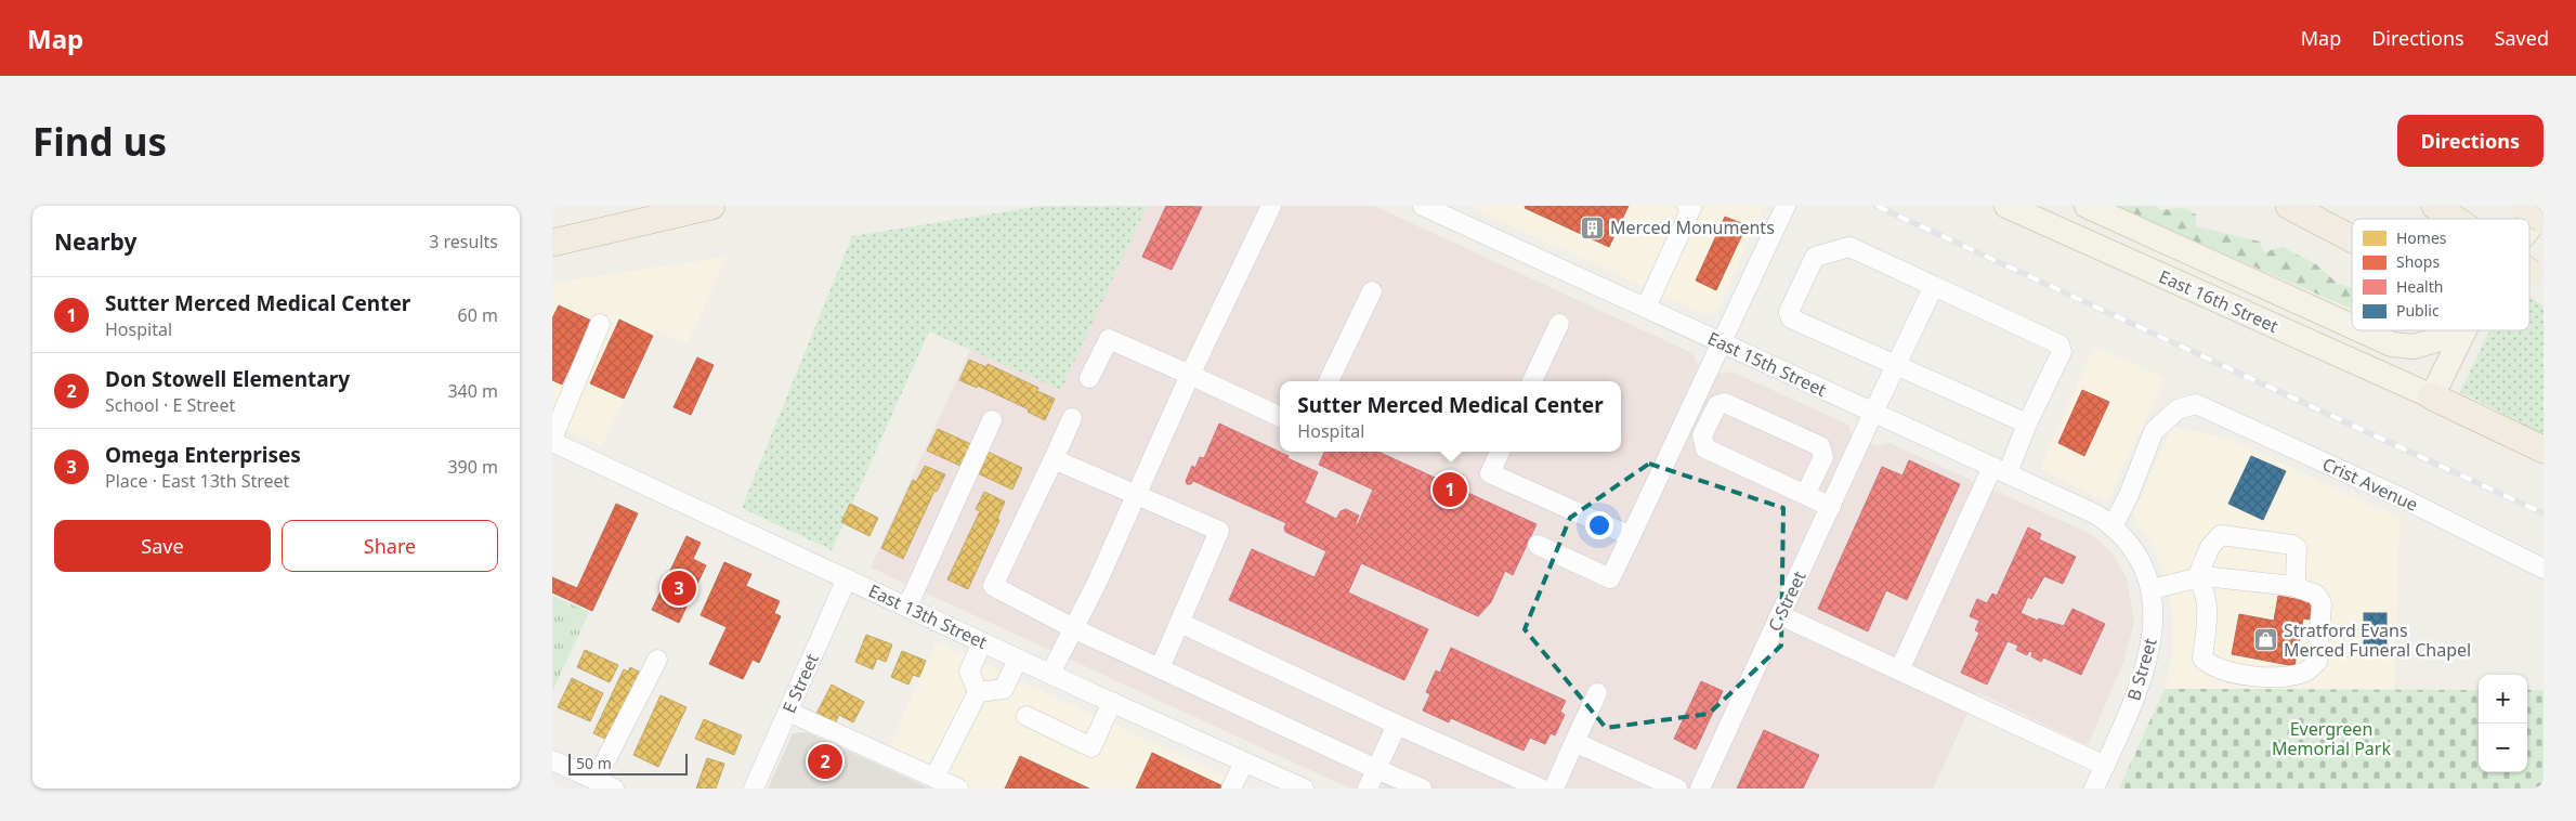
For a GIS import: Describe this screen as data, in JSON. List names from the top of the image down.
{
  "streets": {
    "main road": ["East 16th Street"],
    "street": [
      "East 15th Street",
      "Crist Avenue",
      "C Street",
      "East 13th Street",
      "B Street",
      "E Street"
    ]
  },
  "crossings": [
    ["East 15th Street", "Crist Avenue"],
    ["East 15th Street", "C Street"],
    ["East 15th Street", "B Street"],
    ["Crist Avenue", "B Street"],
    ["East 13th Street", "E Street"]
  ],
  "parks": ["Evergreen Memorial Park"],
  "places": {
    "building": ["Merced Monuments"],
    "shop": ["Stratford Evans Merced Funeral Chapel"]
  },
  "legend": [
    "Homes",
    "Shops",
    "Health",
    "Public"
  ],
  "scale_bar": "50 m",
  "page": {
    "header": "Map",
    "nav": ["Map", "Directions", "Saved"],
    "buttons": [
      "Directions",
      ["Save", "Share"]
    ],
    "title": "Find us",
    "heading": ["Nearby", "3 results"],
    "list": [
      {
        "mark": "1",
        "name": "Sutter Merced Medical Center",
        "note": "Hospital",
        "value": "60 m"
      },
      {
        "mark": "2",
        "name": "Don Stowell Elementary",
        "note": "School · E Street",
        "value": "340 m"
      },
      {
        "mark": "3",
        "name": "Omega Enterprises",
        "note": "Place · East 13th Street",
        "value": "390 m"
      }
    ],
    "popup": ["Sutter Merced Medical Center", "Hospital"],
    "pins": ["1", "3", "2"],
    "map_buttons": ["+", "−"],
    "scale": "50 m"
  }
}
